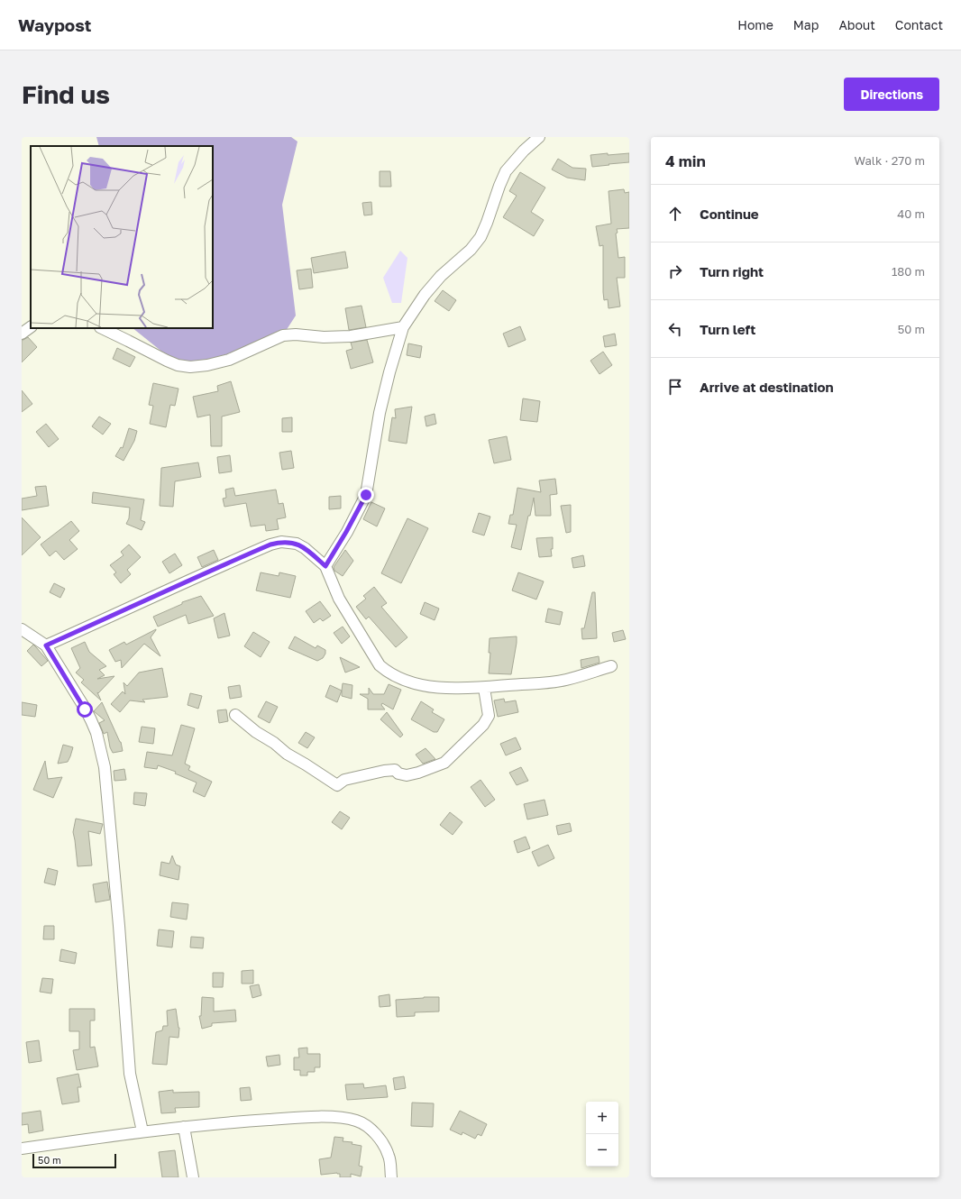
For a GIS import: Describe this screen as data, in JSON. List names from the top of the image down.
{
  "scale_bar": "50 m",
  "page": {
    "header": "Waypost",
    "nav": [
      "Home",
      "Map",
      "About",
      "Contact"
    ],
    "buttons": "Directions",
    "title": "Find us",
    "heading": ["4 min", "Walk · 270 m"],
    "list": [
      ["Continue", "40 m"],
      ["Turn right", "180 m"],
      ["Turn left", "50 m"],
      "Arrive at destination"
    ],
    "map_buttons": ["+", "−"],
    "scale": "50 m"
  }
}
